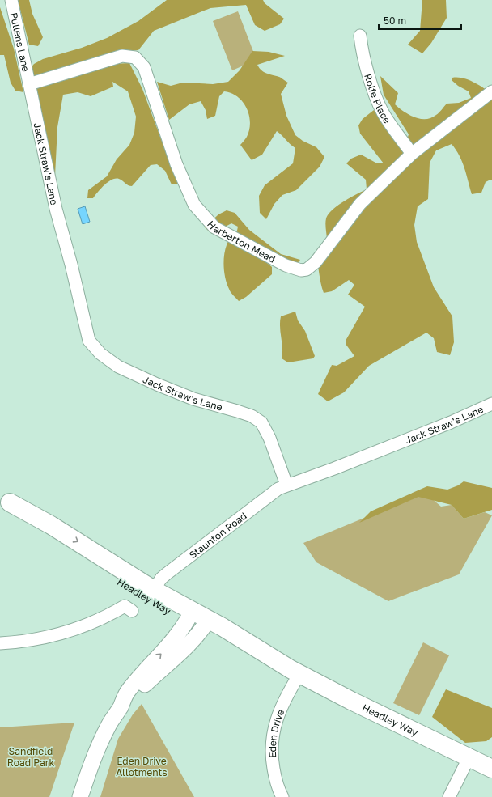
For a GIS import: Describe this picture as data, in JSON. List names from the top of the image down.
{
  "streets": {
    "main road": ["Headley Way"],
    "street": [
      "Pullens Lane",
      "Rolfe Place",
      "Jack Straw's Lane",
      "Harberton Mead",
      "Staunton Road",
      "Eden Drive"
    ]
  },
  "crossings": [
    ["Pullens Lane", "Jack Straw's Lane"],
    ["Pullens Lane", "Harberton Mead"],
    ["Rolfe Place", "Harberton Mead"],
    ["Jack Straw's Lane", "Harberton Mead"],
    ["Jack Straw's Lane", "Staunton Road"],
    ["Staunton Road", "Headley Way"],
    ["Headley Way", "Eden Drive"]
  ],
  "parks": ["Sandfield Road Park", "Eden Drive Allotments"],
  "scale_bar": "50 m"
}
